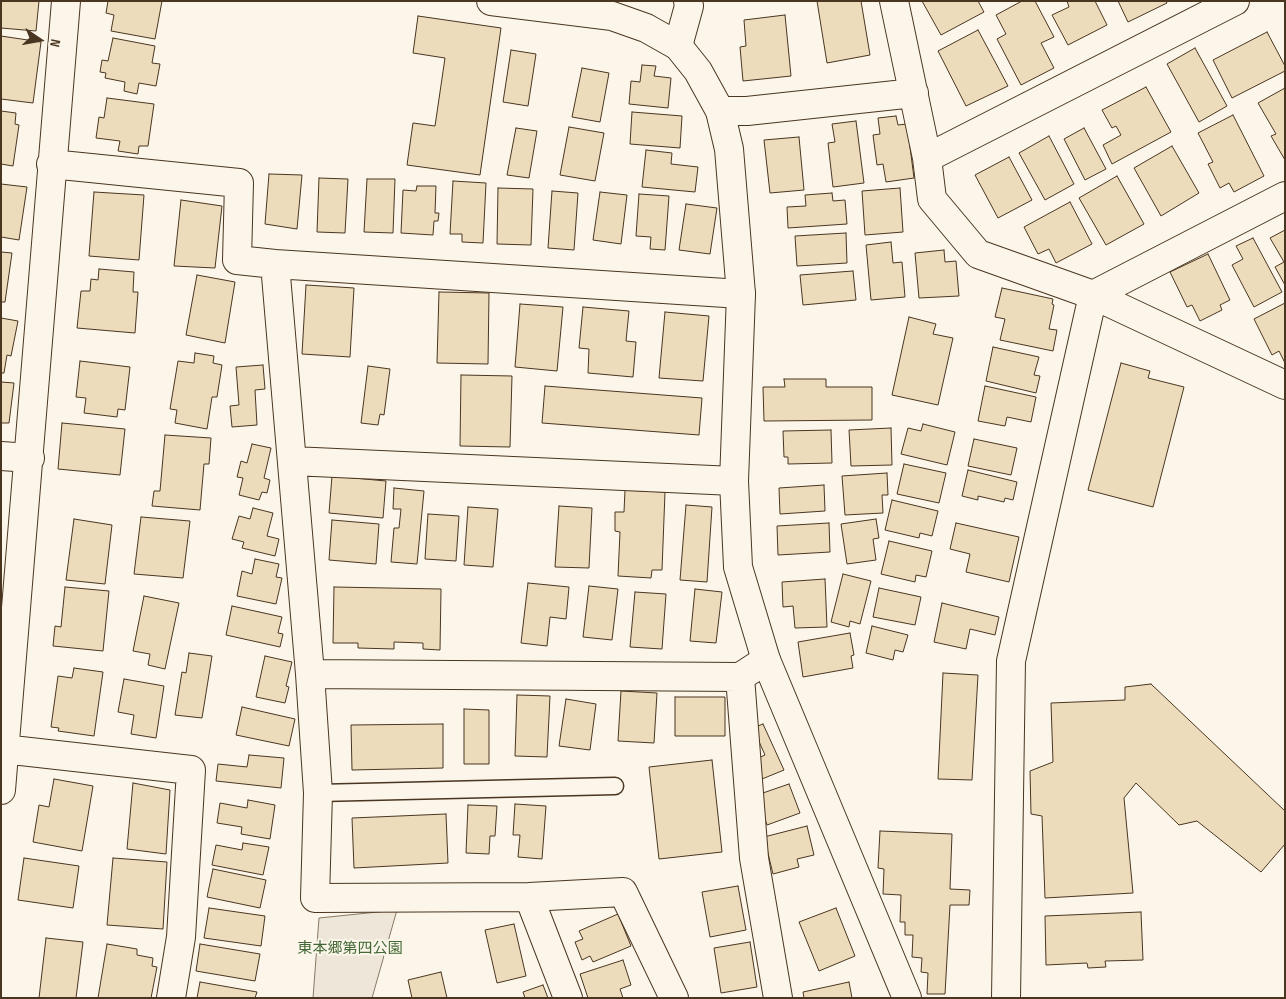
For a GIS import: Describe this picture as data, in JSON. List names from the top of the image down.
{
  "parks": ["東本郷第四公園"],
  "north": "right"
}
